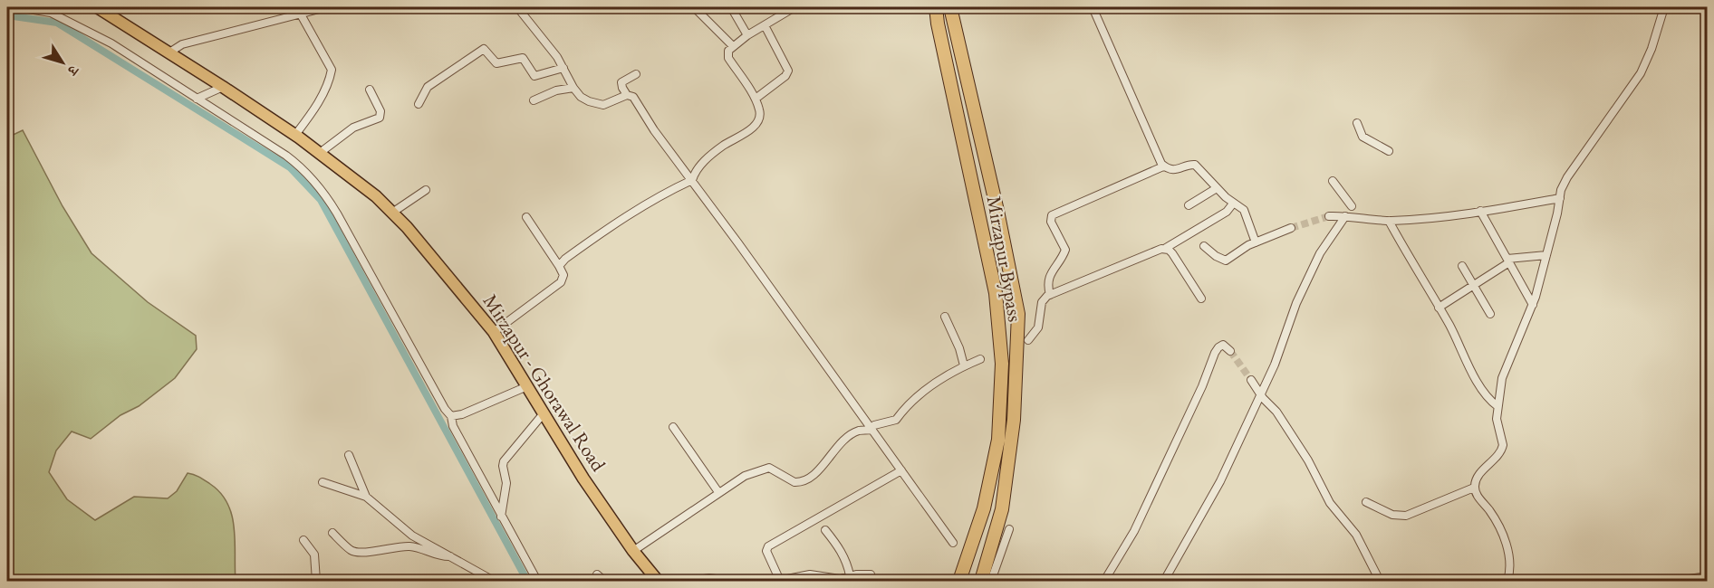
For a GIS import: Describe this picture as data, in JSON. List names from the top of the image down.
{
  "streets": {
    "highway": ["Mirzapur Bypass"],
    "main road": ["Mirzapur - Ghorawal Road"]
  },
  "north": "bottom right"
}
